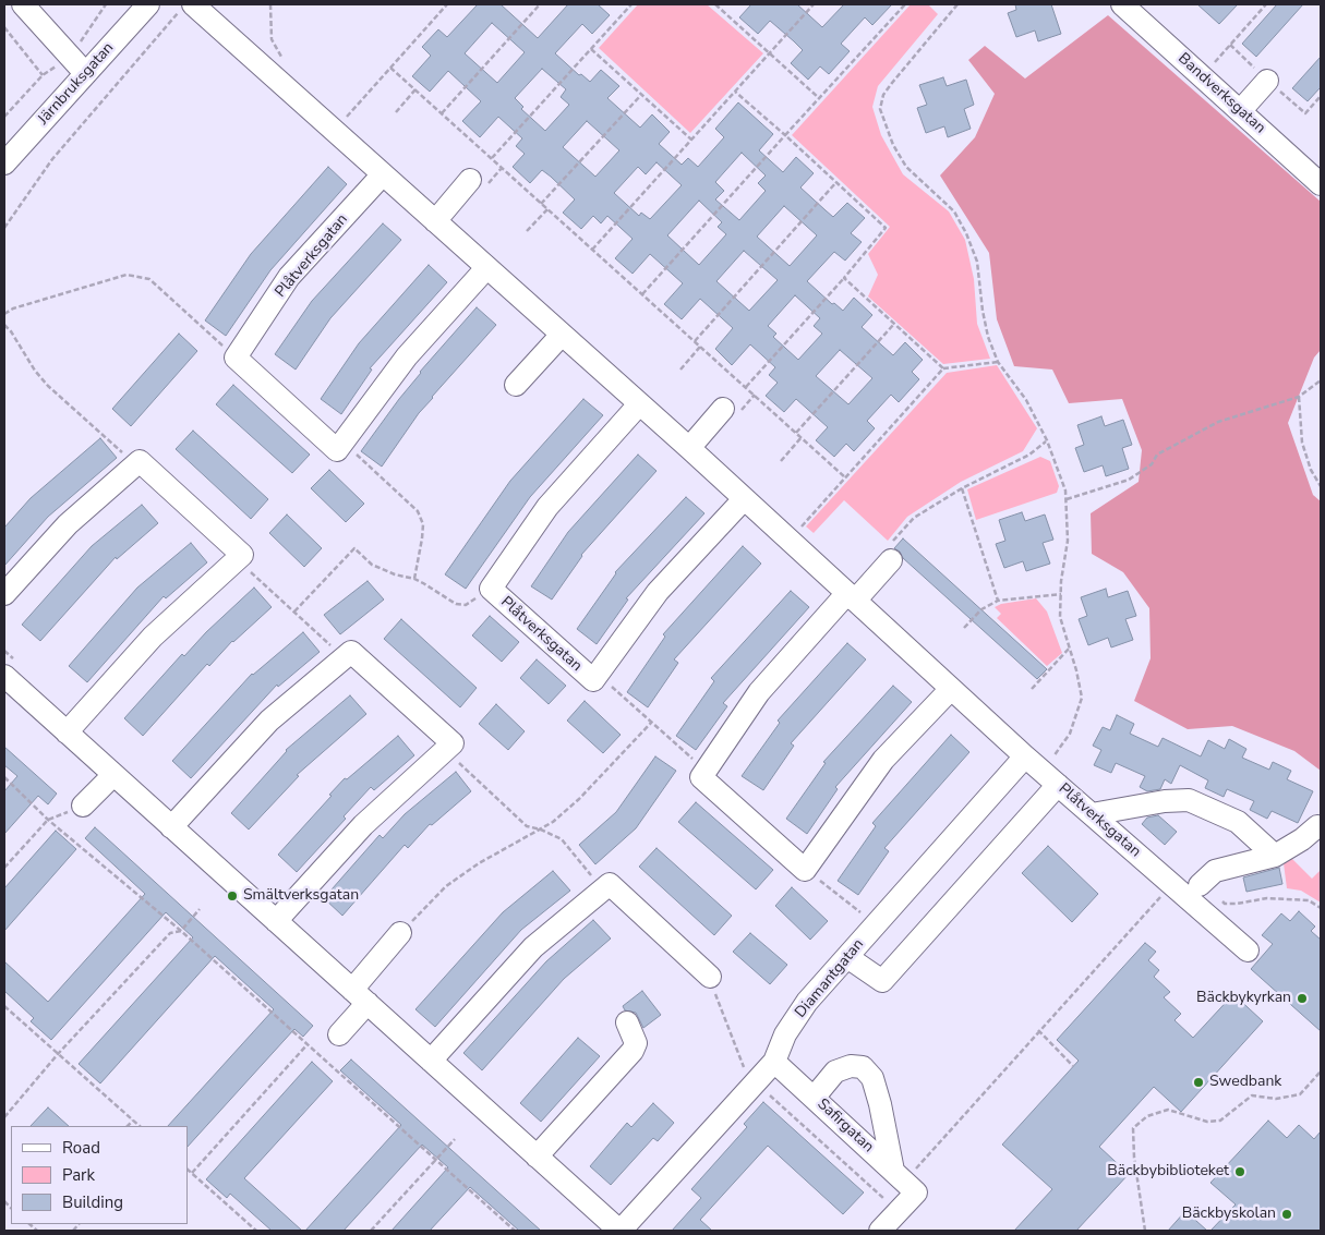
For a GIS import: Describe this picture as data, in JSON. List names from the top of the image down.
{
  "streets": {
    "street": [
      "Järnbruksgatan",
      "Bandverksgatan",
      "Plåtverksgatan",
      "Diamantgatan",
      "Safirgatan"
    ]
  },
  "crossings": [
    ["Plåtverksgatan", "Diamantgatan"],
    ["Diamantgatan", "Safirgatan"]
  ],
  "places": [
    "Smältverksgatan",
    "Bäckbykyrkan",
    "Swedbank",
    "Bäckbybiblioteket",
    "Bäckbyskolan"
  ],
  "legend": ["Road", "Park", "Building"]
}
